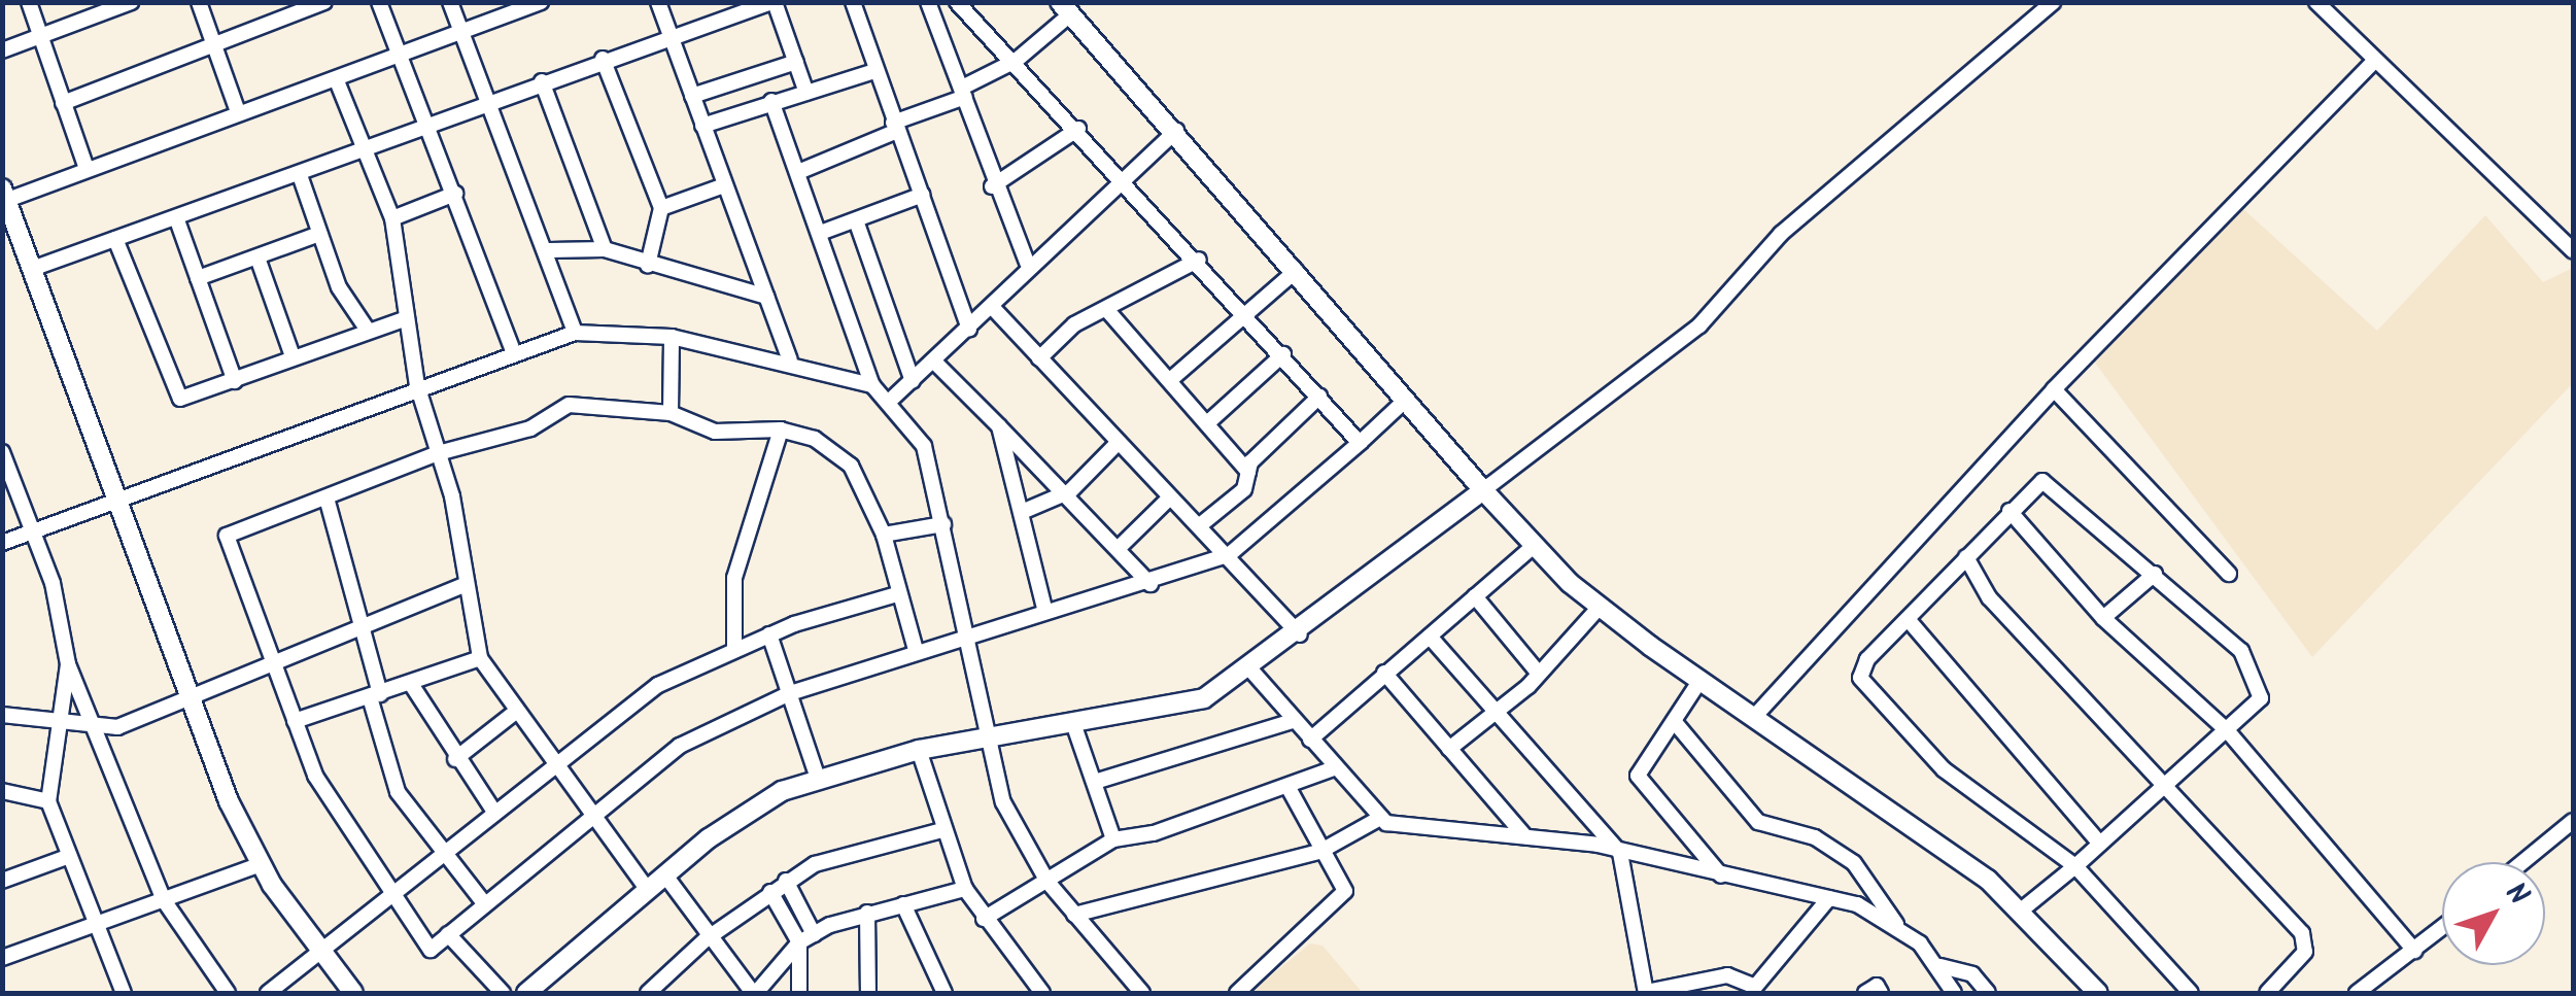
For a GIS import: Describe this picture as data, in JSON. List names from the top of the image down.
{
  "north": "top right"
}
